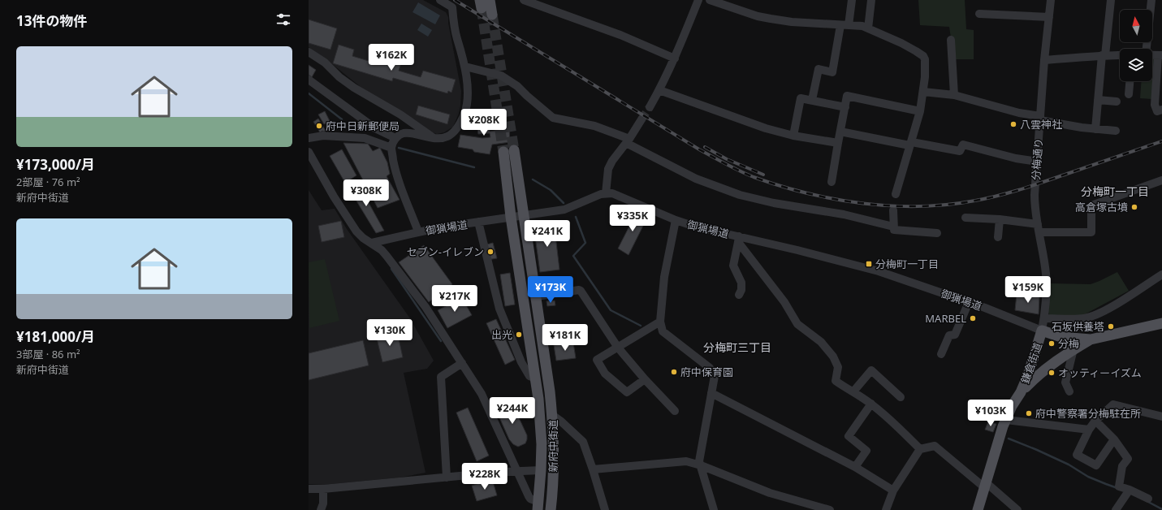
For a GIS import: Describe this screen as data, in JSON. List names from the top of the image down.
{
  "streets": {
    "main road": ["鎌倉街道", "新府中街道"],
    "street": ["分梅通り", "御猟場道"]
  },
  "crossings": [
    ["分梅通り", "御猟場道"],
    ["分梅通り", "鎌倉街道"],
    ["御猟場道", "鎌倉街道"],
    ["御猟場道", "新府中街道"]
  ],
  "districts": ["分梅町一丁目", "分梅町三丁目"],
  "places": {
    "other": [
      "八雲神社",
      "府中日新郵便局",
      "高倉塚古墳",
      "セブン-イレブン",
      "MARBEL",
      "石坂供養塔",
      "出光",
      "分梅",
      "府中保育園",
      "オッティーイズム",
      "府中警察署分梅駐在所"
    ],
    "transit": ["分梅町一丁目"]
  },
  "north": "top",
  "page": {
    "heading": "13件の物件",
    "list": [
      {
        "name": "¥173,000/月",
        "note": "2部屋 · 76 m² · 新府中街道"
      },
      {
        "name": "¥181,000/月",
        "note": "3部屋 · 86 m² · 新府中街道"
      }
    ],
    "price": [
      "¥162K",
      "¥208K",
      "¥308K",
      "¥335K",
      "¥241K",
      "¥173K",
      "¥159K",
      "¥217K",
      "¥130K",
      "¥181K",
      "¥244K",
      "¥103K",
      "¥228K"
    ]
  }
}
